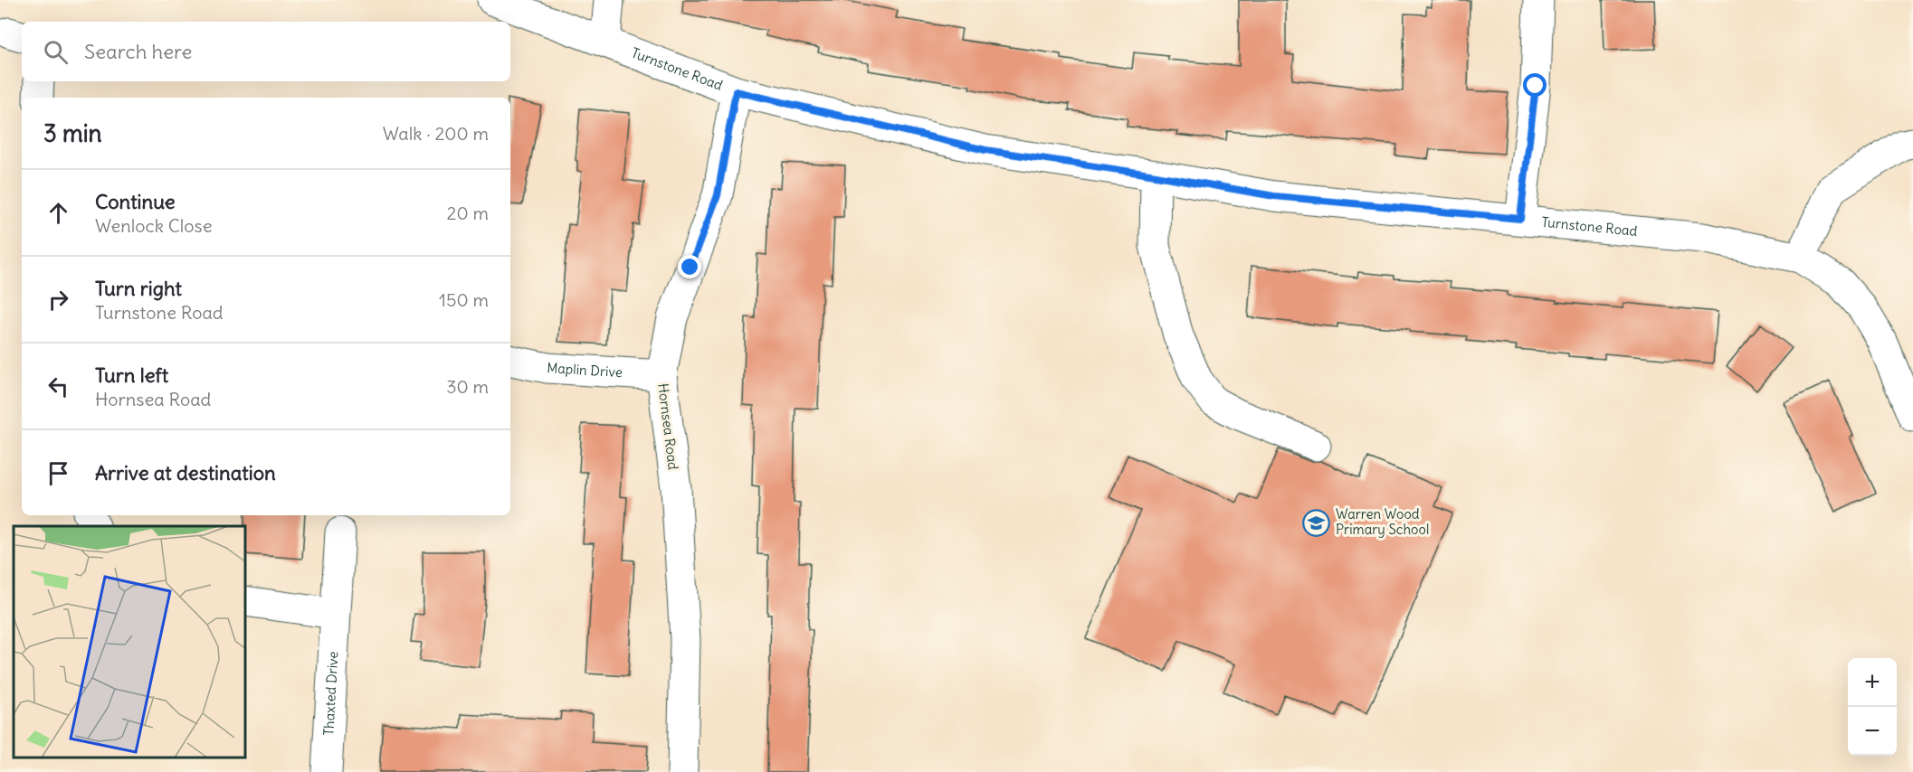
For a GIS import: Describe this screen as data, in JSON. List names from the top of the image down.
{
  "streets": {
    "street": [
      "Turnstone Road",
      "Maplin Drive",
      "Hornsea Road",
      "Thaxted Drive"
    ]
  },
  "crossings": [
    ["Turnstone Road", "Hornsea Road"],
    ["Maplin Drive", "Hornsea Road"]
  ],
  "places": {
    "school or university": ["Warren Wood Primary School"]
  },
  "page": {
    "search": "Search here",
    "heading": ["3 min", "Walk · 200 m"],
    "list": [
      ["Continue", "Wenlock Close", "20 m"],
      ["Turn right", "Turnstone Road", "150 m"],
      ["Turn left", "Hornsea Road", "30 m"],
      "Arrive at destination"
    ],
    "map_buttons": ["+", "−"]
  }
}
